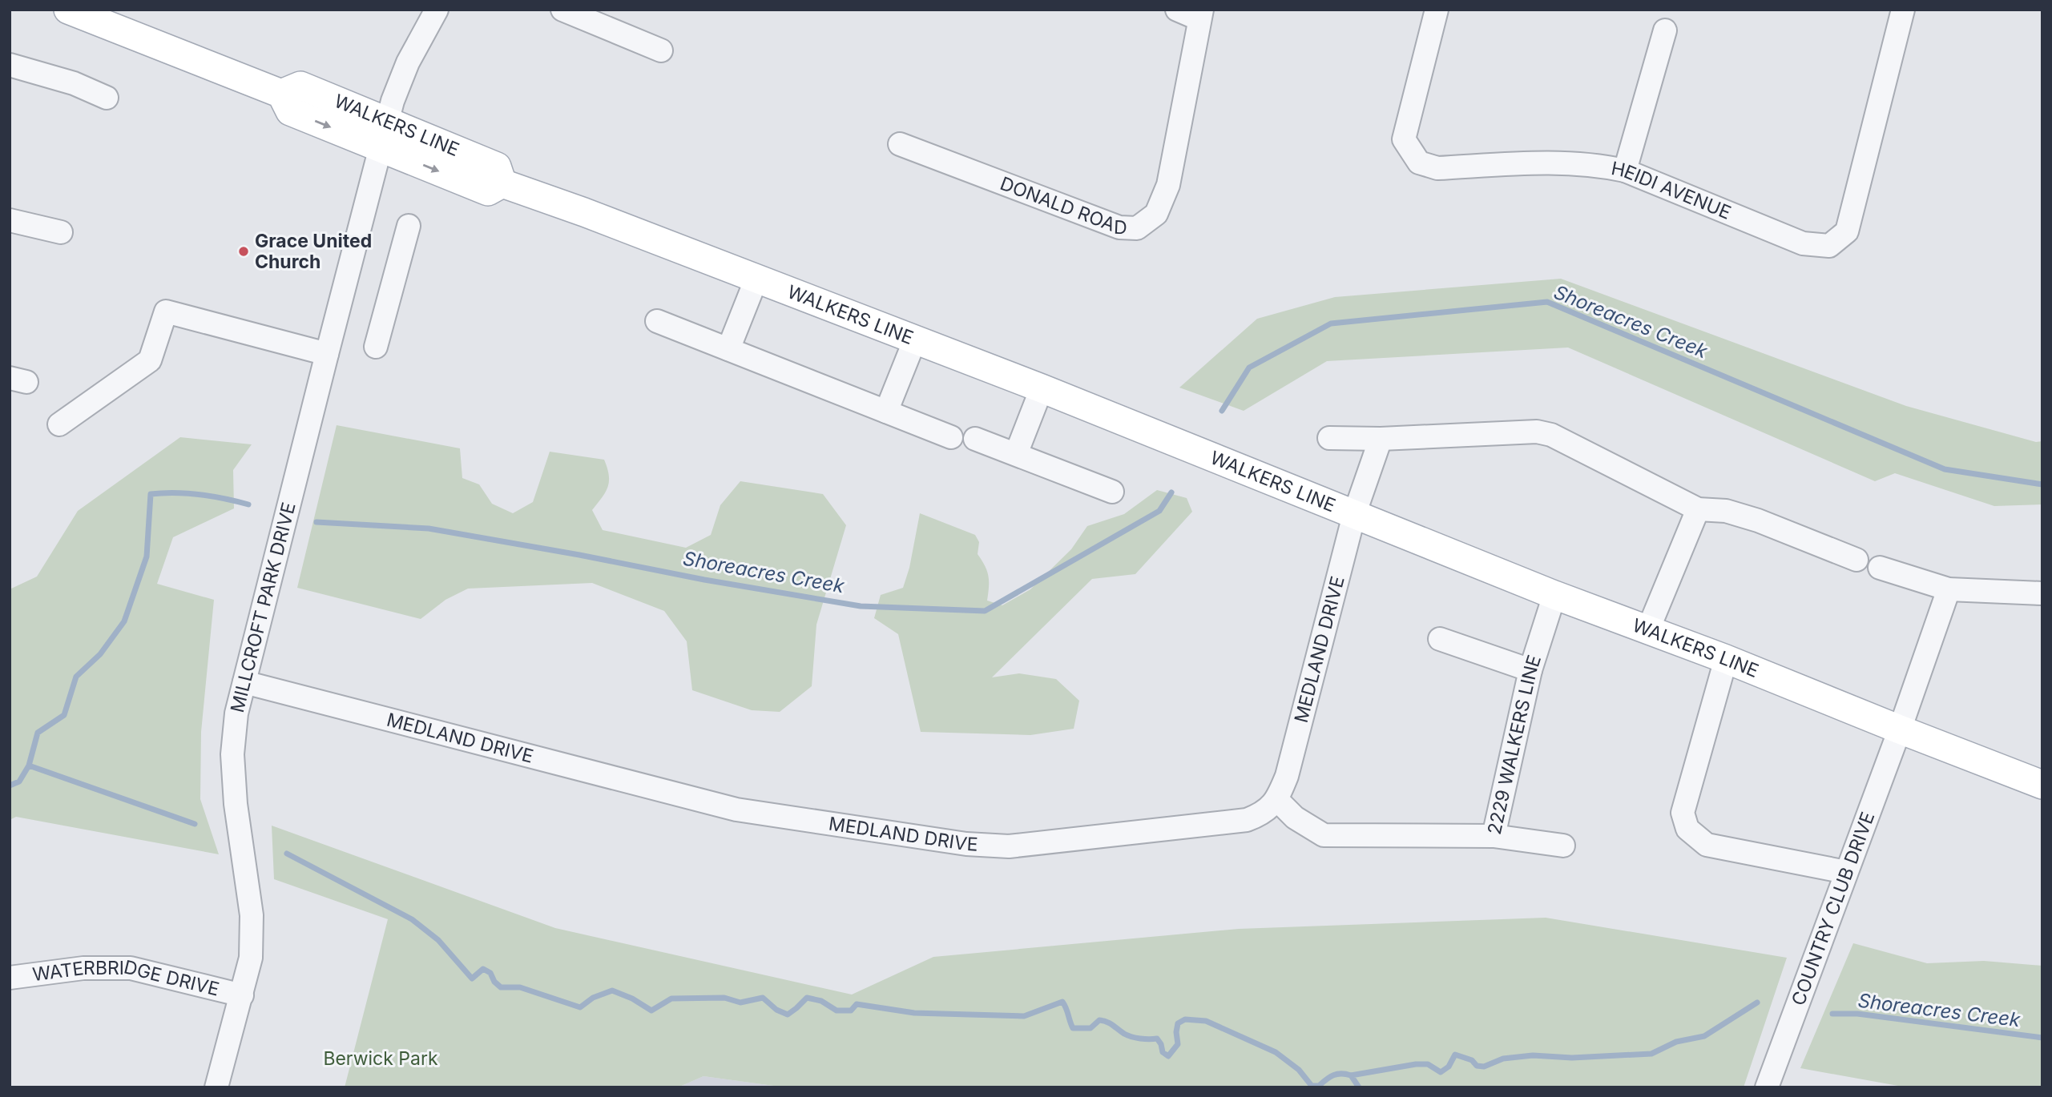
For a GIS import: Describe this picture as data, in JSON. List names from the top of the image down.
{
  "streets": {
    "main road": ["WALKERS LINE"],
    "street": [
      "HEIDI AVENUE",
      "DONALD ROAD",
      "MILLCROFT PARK DRIVE",
      "MEDLAND DRIVE",
      "2229 WALKERS LINE",
      "COUNTRY CLUB DRIVE",
      "WATERBRIDGE DRIVE"
    ]
  },
  "crossings": [
    ["WALKERS LINE", "MILLCROFT PARK DRIVE"],
    ["WALKERS LINE", "MEDLAND DRIVE"],
    ["WALKERS LINE", "2229 WALKERS LINE"],
    ["WALKERS LINE", "COUNTRY CLUB DRIVE"],
    ["MILLCROFT PARK DRIVE", "MEDLAND DRIVE"],
    ["MILLCROFT PARK DRIVE", "WATERBRIDGE DRIVE"],
    ["MEDLAND DRIVE", "2229 WALKERS LINE"]
  ],
  "water": ["Shoreacres Creek"],
  "parks": ["Berwick Park"],
  "places": ["Grace United Church"]
}
